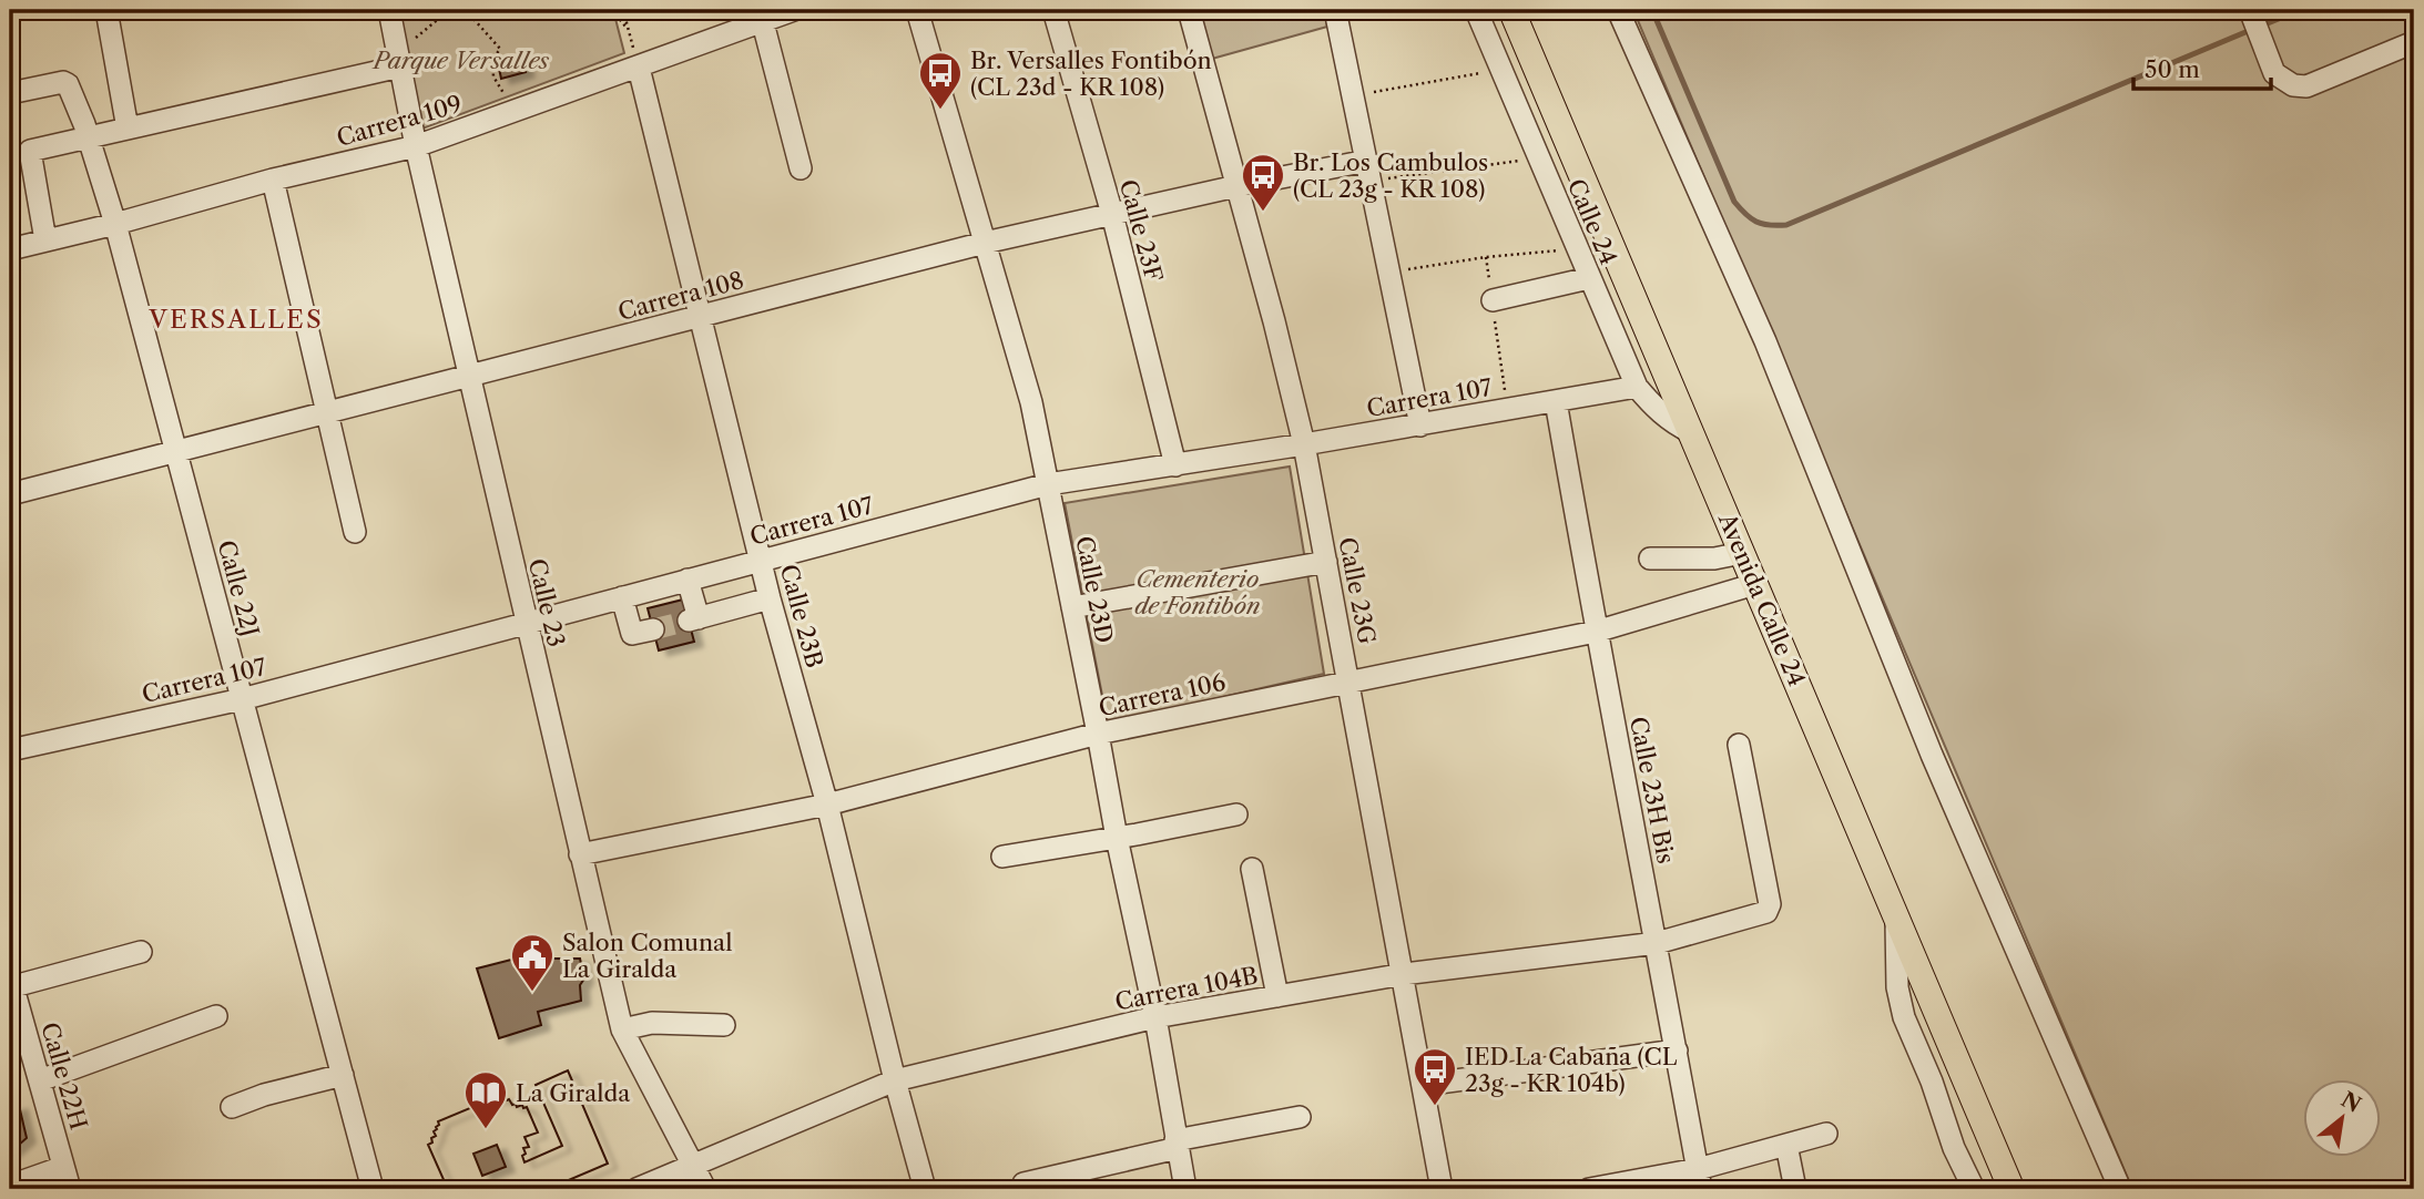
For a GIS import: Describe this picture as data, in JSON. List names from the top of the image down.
{
  "streets": {
    "main road": ["Avenida Calle 24"],
    "street": [
      "Carrera 109",
      "Calle 24",
      "Calle 23F",
      "Carrera 108",
      "Carrera 107",
      "Calle 22J",
      "Calle 23D",
      "Calle 23G",
      "Calle 23",
      "Calle 23B",
      "Carrera 106",
      "Calle 23H Bis",
      "Carrera 104B",
      "Calle 22H"
    ]
  },
  "crossings": [
    ["Carrera 109", "Calle 22J"],
    ["Carrera 109", "Calle 23"],
    ["Carrera 109", "Calle 23B"],
    ["Calle 24", "Carrera 107"],
    ["Calle 24", "Avenida Calle 24"],
    ["Calle 23F", "Carrera 108"],
    ["Calle 23F", "Carrera 107"],
    ["Carrera 108", "Calle 22J"],
    ["Carrera 108", "Calle 23D"],
    ["Carrera 108", "Calle 23G"],
    ["Carrera 108", "Calle 23"],
    ["Carrera 108", "Calle 23B"],
    ["Carrera 107", "Calle 22J"],
    ["Carrera 107", "Calle 23D"],
    ["Carrera 107", "Calle 23G"],
    ["Carrera 107", "Calle 23"],
    ["Carrera 107", "Calle 23B"],
    ["Carrera 107", "Calle 23H Bis"],
    ["Calle 23D", "Carrera 106"],
    ["Calle 23D", "Carrera 104B"],
    ["Calle 23G", "Carrera 106"],
    ["Calle 23G", "Carrera 104B"],
    ["Avenida Calle 24", "Carrera 106"],
    ["Calle 23", "Carrera 106"],
    ["Calle 23", "Carrera 104B"],
    ["Calle 23B", "Carrera 106"],
    ["Calle 23B", "Carrera 104B"],
    ["Carrera 106", "Calle 23H Bis"],
    ["Calle 23H Bis", "Carrera 104B"]
  ],
  "districts": ["VERSALLES"],
  "parks": ["Parque Versalles", "Cementerio de Fontibón"],
  "places": {
    "bus stop": ["Br. Versalles Fontibón (CL 23d - KR 108)", "Br. Los Cambulos (CL 23g - KR 108)", "IED La Cabaña (CL 23g - KR 104b)"],
    "public building": ["Salon Comunal La Giralda"],
    "library": ["La Giralda"]
  },
  "scale_bar": "50 m",
  "north": "top right"
}
